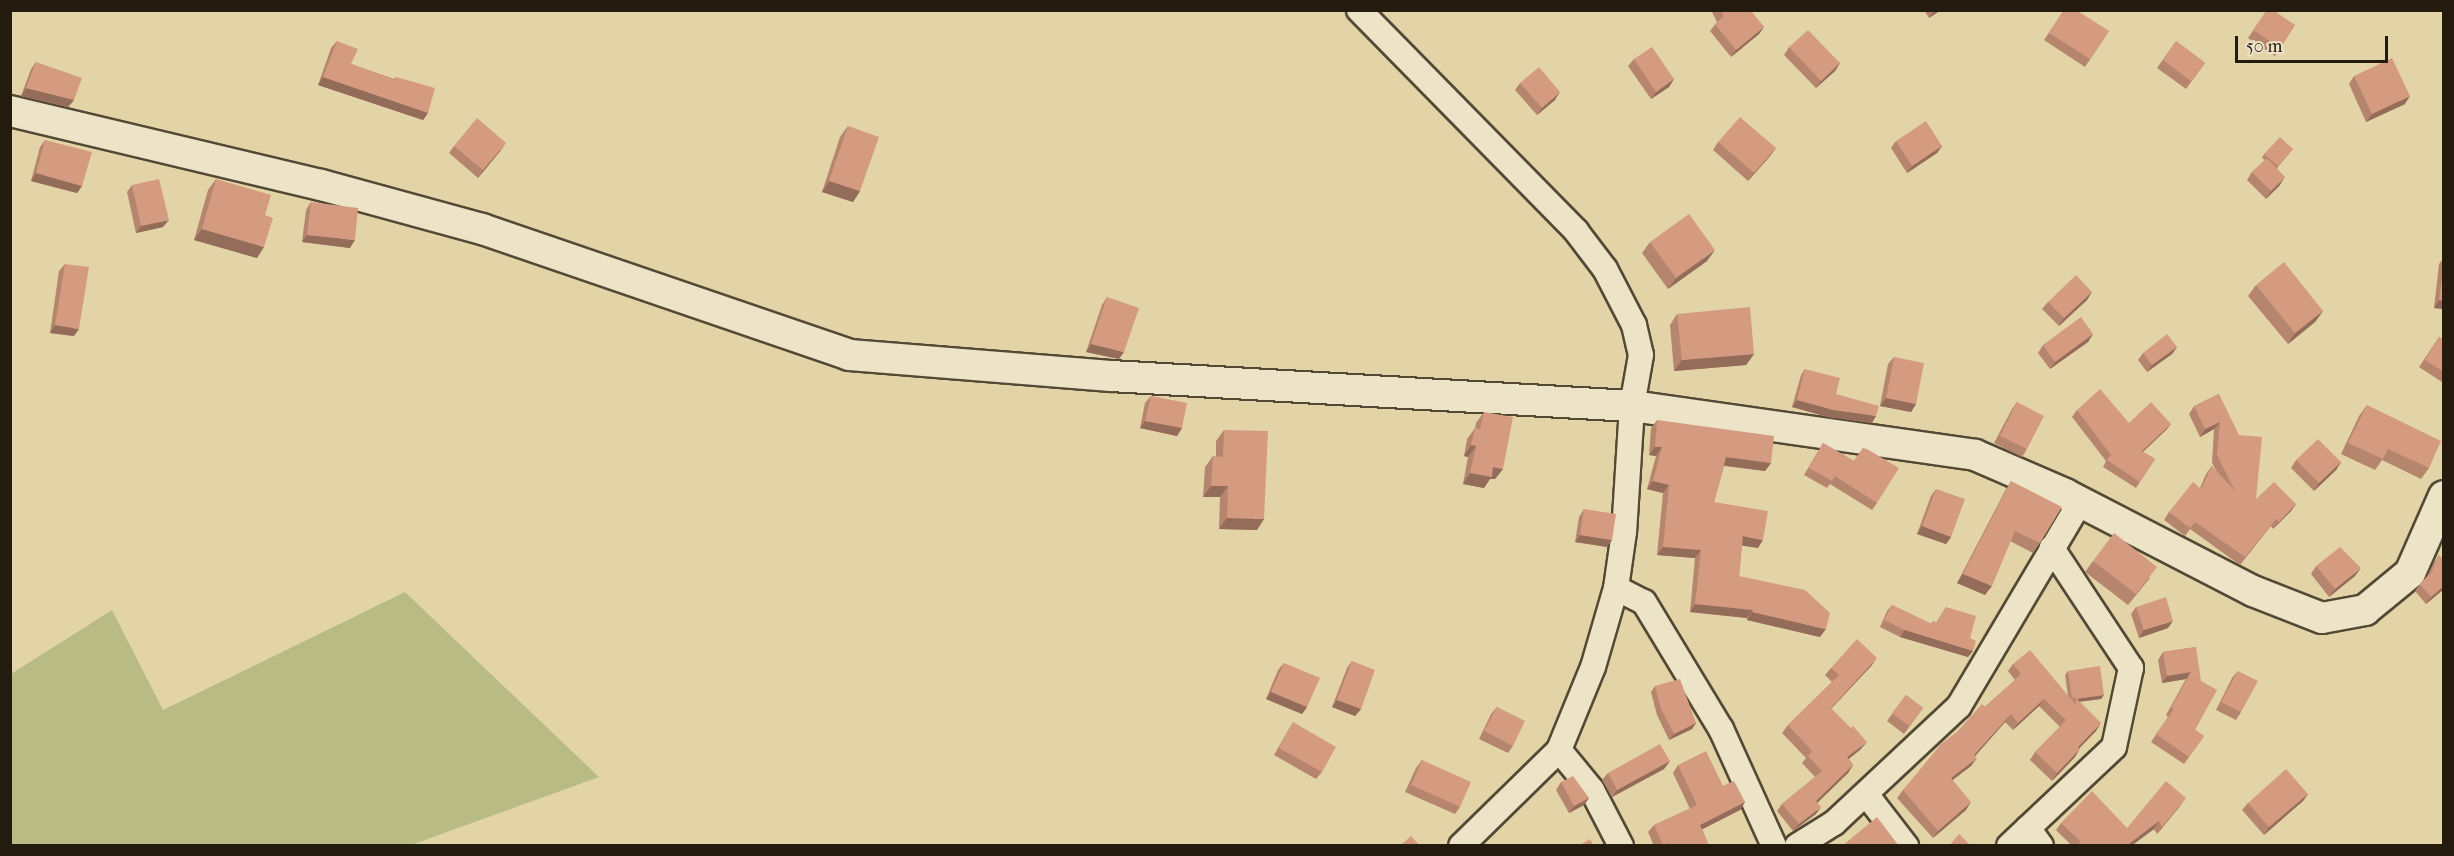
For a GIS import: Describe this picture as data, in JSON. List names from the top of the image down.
{
  "scale_bar": "50 m"
}
